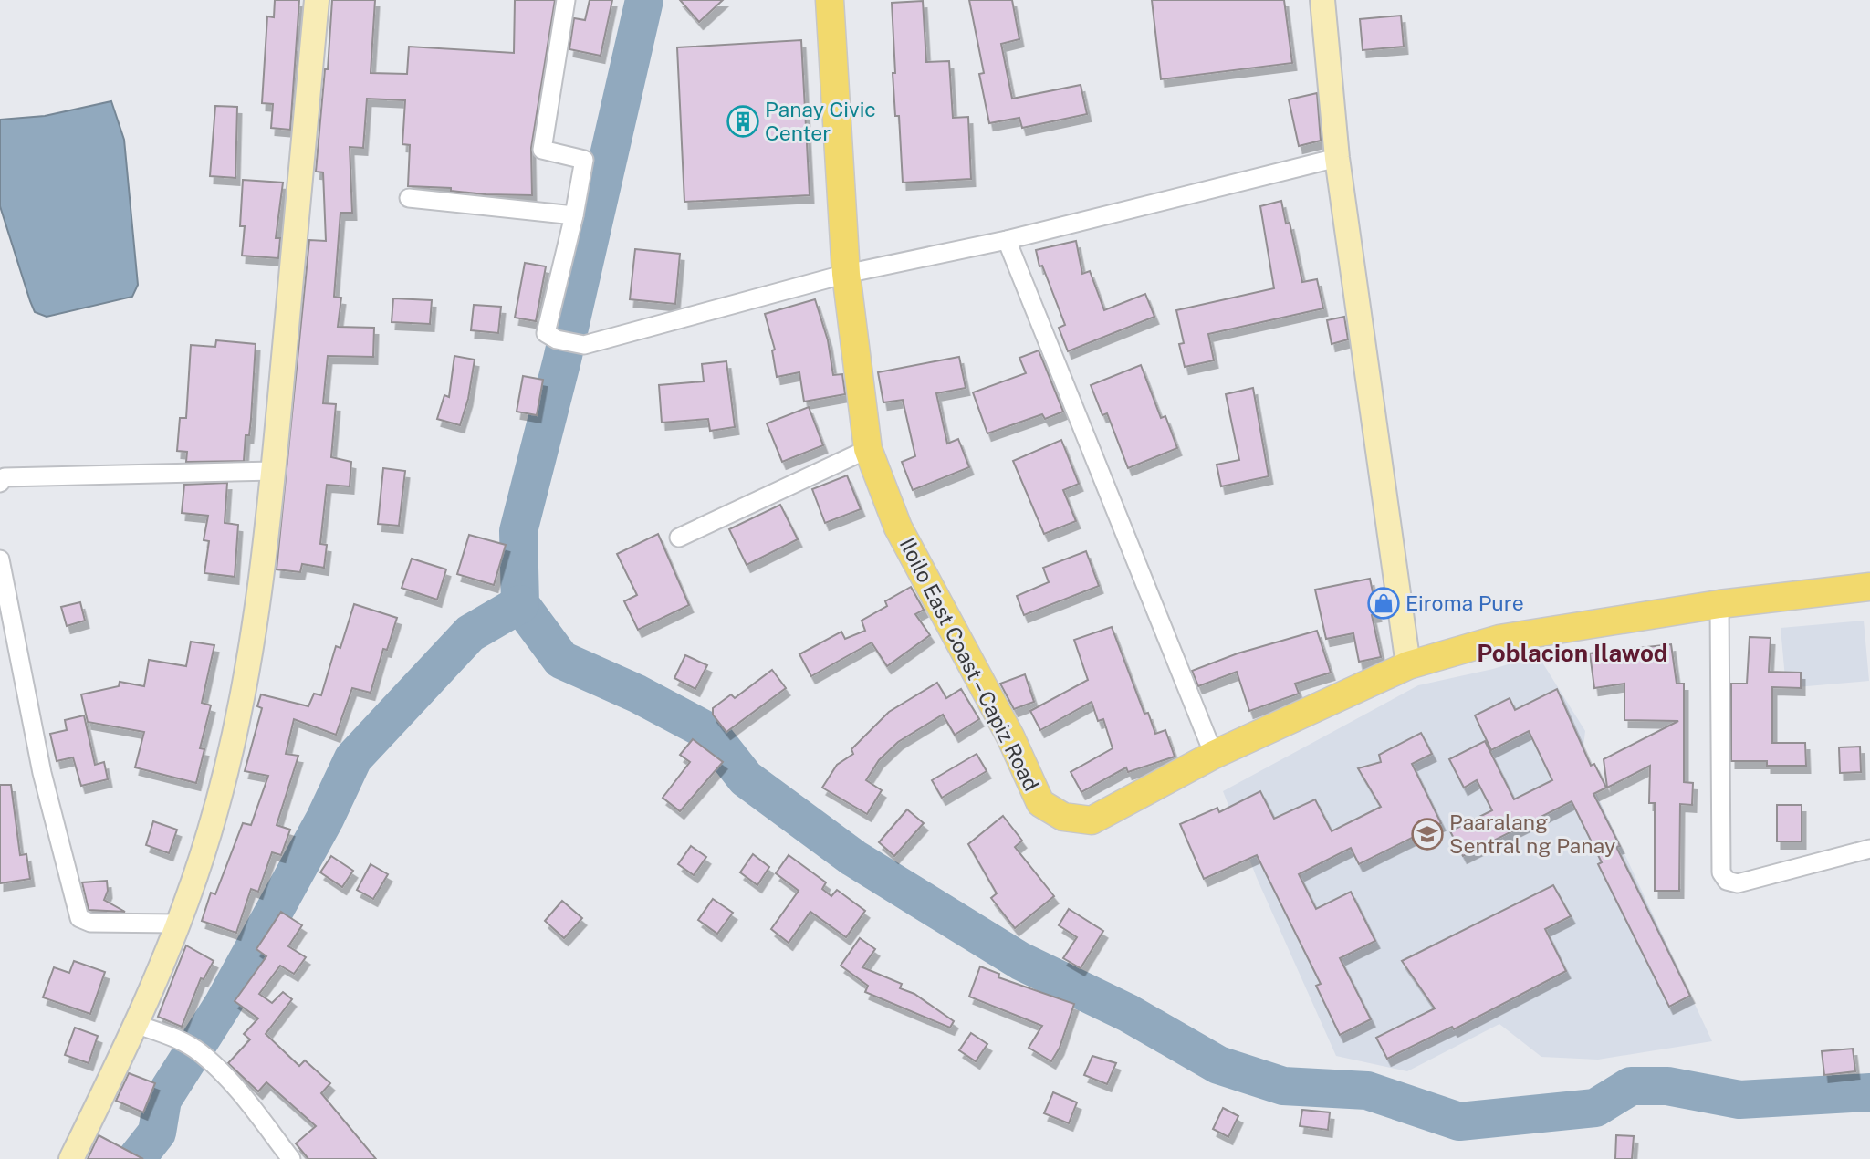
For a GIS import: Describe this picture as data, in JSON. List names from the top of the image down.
{
  "streets": {
    "main road": ["Iloilo East Coast – Capiz Road"]
  },
  "districts": ["Poblacion Ilawod"],
  "places": {
    "building": ["Panay Civic Center"],
    "shop": ["Eiroma Pure"],
    "school or university": ["Paaralang Sentral ng Panay"]
  }
}
